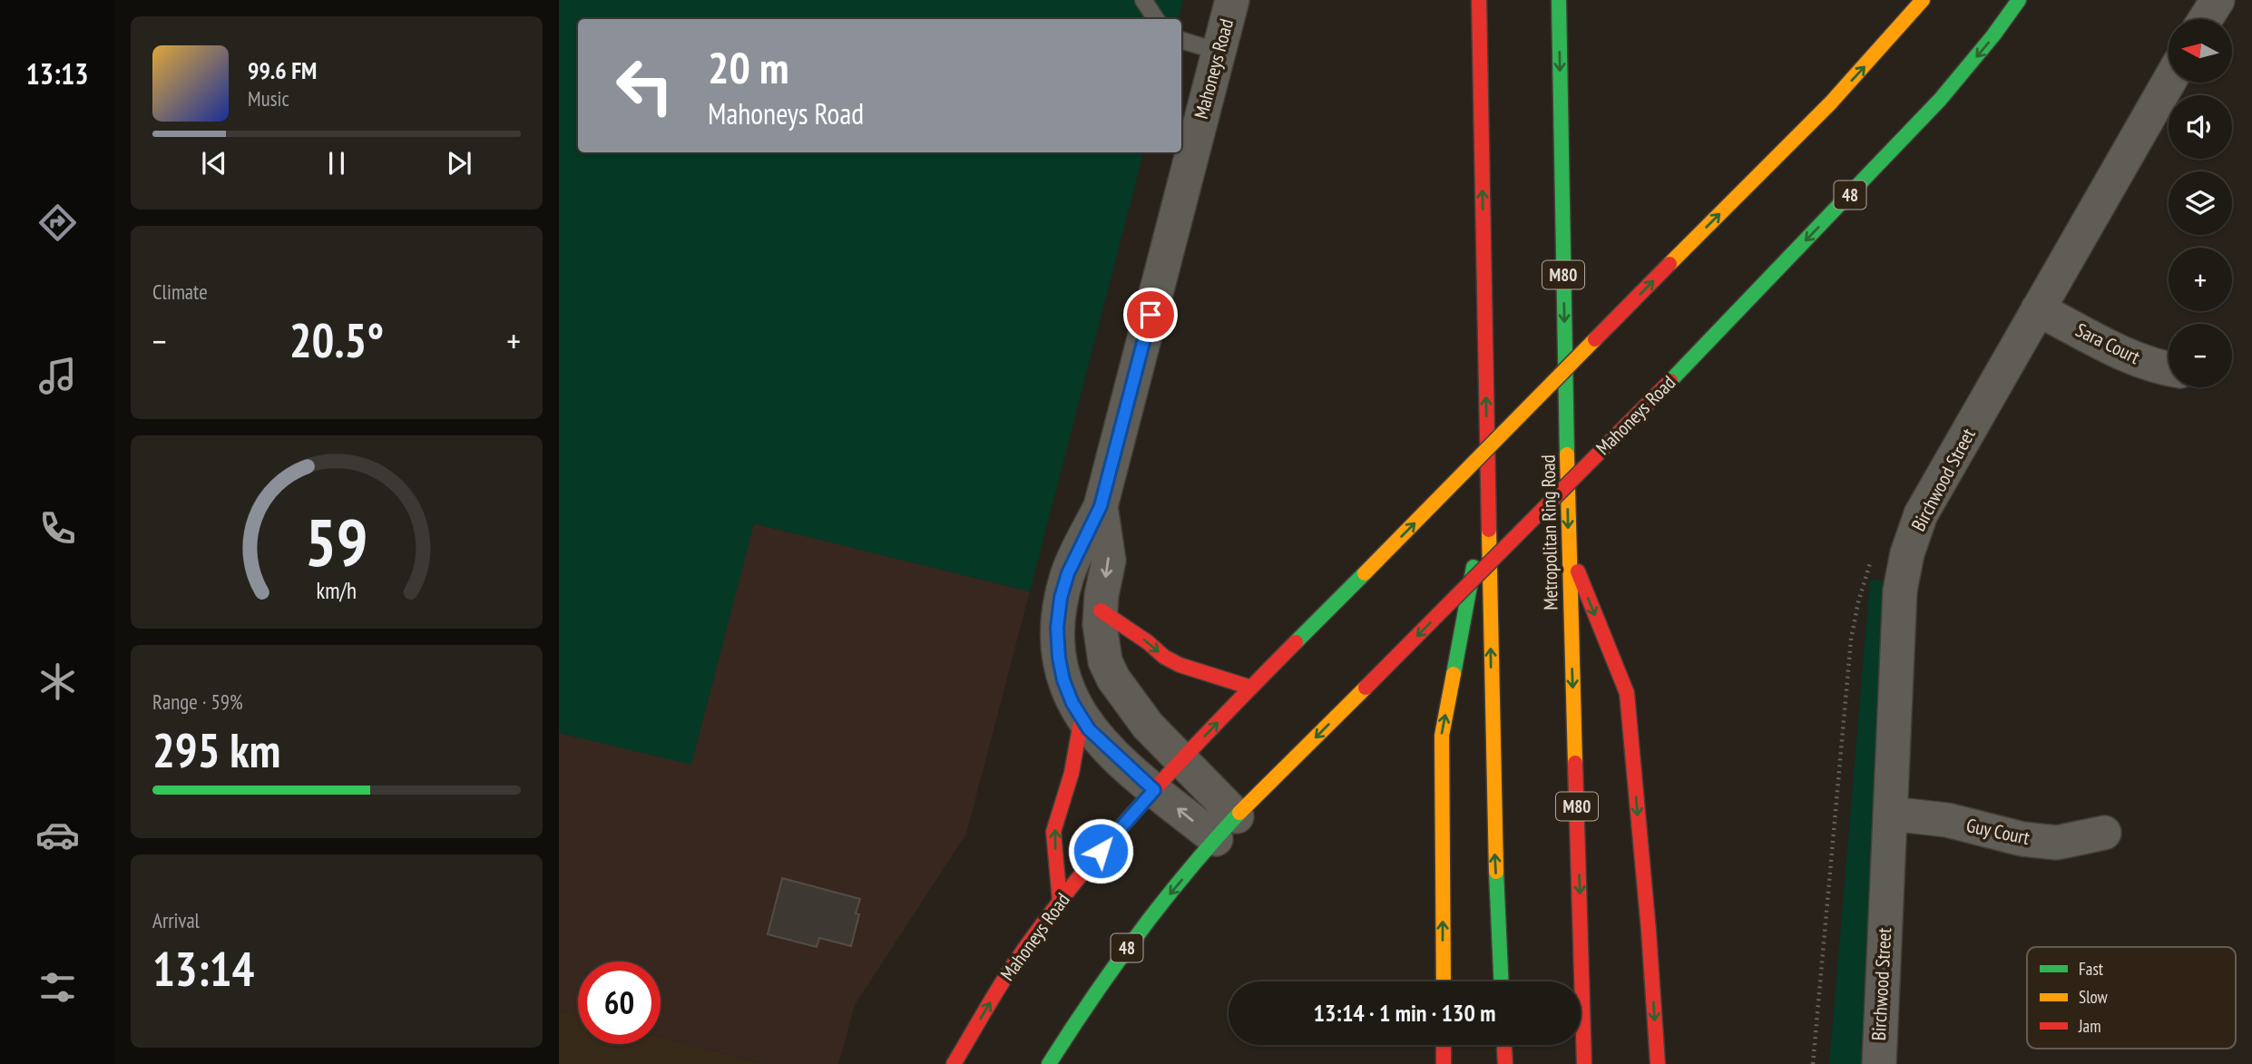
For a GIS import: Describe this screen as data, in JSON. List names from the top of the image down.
{
  "streets": {
    "main road": [
      "Mahoneys Road",
      "48",
      "M80",
      "Metropolitan Ring Road"
    ],
    "street": ["Sara Court", "Birchwood Street", "Guy Court"]
  },
  "crossings": [
    ["Sara Court", "Birchwood Street"],
    ["Birchwood Street", "Guy Court"]
  ],
  "legend": ["Fast", "Slow", "Jam"],
  "north": "left",
  "page": {
    "tabs": "13:13",
    "map_buttons": ["+", "−"],
    "turn": ["20 m", "Mahoneys Road"],
    "song": ["99.6 FM", "Music"],
    "tile": [
      "Climate",
      ["Range · 59%", "295 km"],
      ["Arrival", "13:14"]
    ],
    "heat": ["−", "20.5°", "+"],
    "limit": "60",
    "trip": "13:14 · 1 min · 130 m",
    "gauge": ["59", "km/h"]
  }
}
